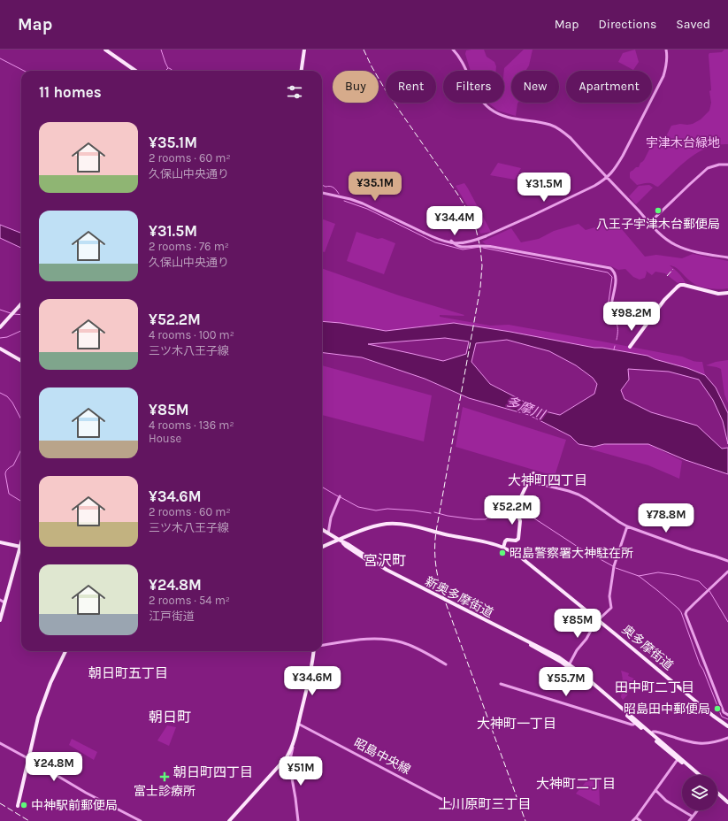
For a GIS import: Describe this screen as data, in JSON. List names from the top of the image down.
{
  "streets": {
    "main road": ["新奥多摩街道", "奥多摩街道"],
    "street": ["昭島中央線"]
  },
  "crossings": [
    ["新奥多摩街道", "奥多摩街道"]
  ],
  "districts": [
    "大神町四丁目",
    "宮沢町",
    "朝日町五丁目",
    "田中町二丁目",
    "朝日町",
    "大神町一丁目",
    "朝日町四丁目",
    "大神町二丁目",
    "上川原町三丁目"
  ],
  "water": ["多摩川"],
  "parks": ["宇津木台緑地"],
  "places": {
    "other": [
      "八王子宇津木台郵便局",
      "昭島警察署大神駐在所",
      "昭島田中郵便局",
      "中神駅前郵便局"
    ],
    "health": ["富士診療所"]
  },
  "page": {
    "header": "Map",
    "nav": ["Map", "Directions", "Saved"],
    "chip": [
      "Buy",
      "Rent",
      "Filters",
      "New",
      "Apartment"
    ],
    "heading": "11 homes",
    "list": [
      {
        "name": "¥35.1M",
        "note": "2 rooms · 60 m² · 久保山中央通り"
      },
      {
        "name": "¥31.5M",
        "note": "2 rooms · 76 m² · 久保山中央通り"
      },
      {
        "name": "¥52.2M",
        "note": "4 rooms · 100 m² · 三ツ木八王子線"
      },
      {
        "name": "¥85M",
        "note": "4 rooms · 136 m² · House"
      },
      {
        "name": "¥34.6M",
        "note": "2 rooms · 60 m² · 三ツ木八王子線"
      },
      {
        "name": "¥24.8M",
        "note": "2 rooms · 54 m² · 江戸街道"
      }
    ],
    "price": [
      "¥35.1M",
      "¥31.5M",
      "¥34.4M",
      "¥98.2M",
      "¥52.2M",
      "¥78.8M",
      "¥85M",
      "¥34.6M",
      "¥55.7M",
      "¥24.8M",
      "¥51M"
    ]
  }
}
